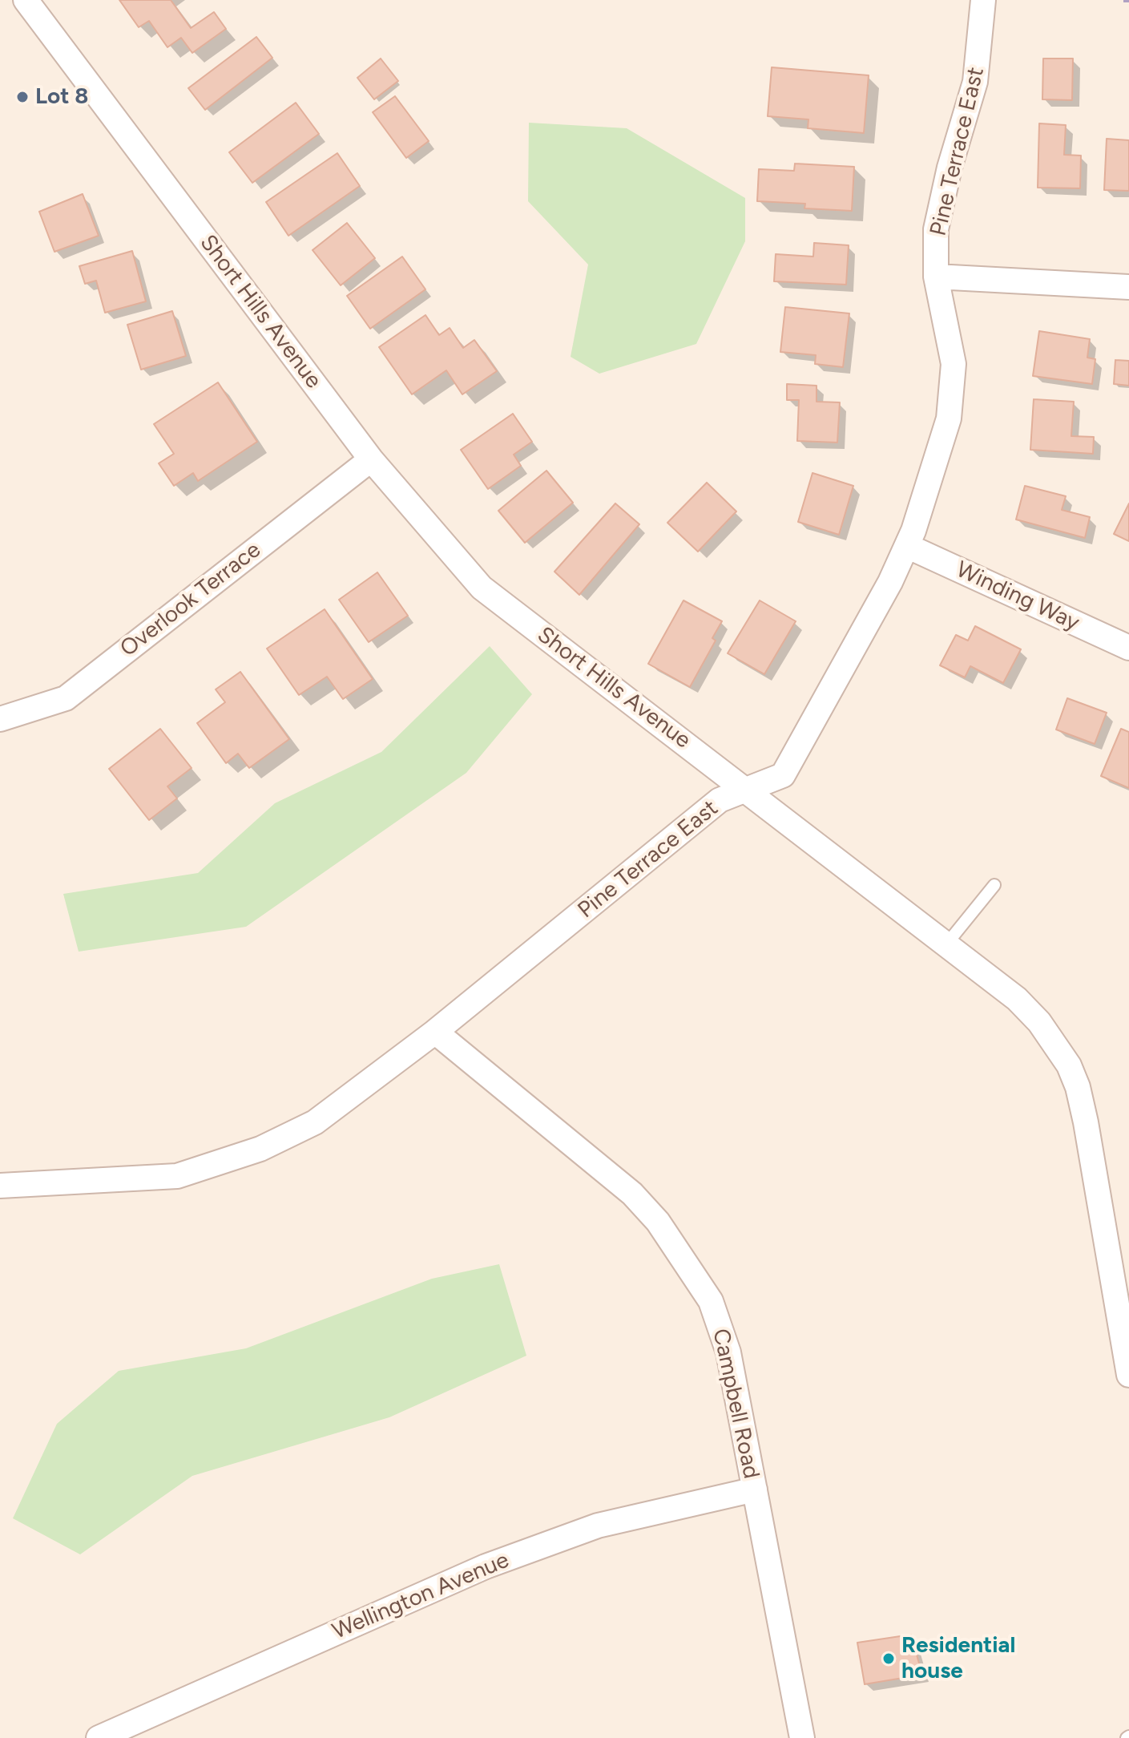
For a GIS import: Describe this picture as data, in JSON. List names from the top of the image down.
{
  "streets": {
    "street": [
      "Pine Terrace East",
      "Short Hills Avenue",
      "Winding Way",
      "Overlook Terrace",
      "Campbell Road",
      "Wellington Avenue"
    ]
  },
  "crossings": [
    ["Pine Terrace East", "Short Hills Avenue"],
    ["Pine Terrace East", "Winding Way"],
    ["Pine Terrace East", "Campbell Road"],
    ["Short Hills Avenue", "Overlook Terrace"],
    ["Campbell Road", "Wellington Avenue"]
  ],
  "places": ["Lot 8", "Residential house"]
}
